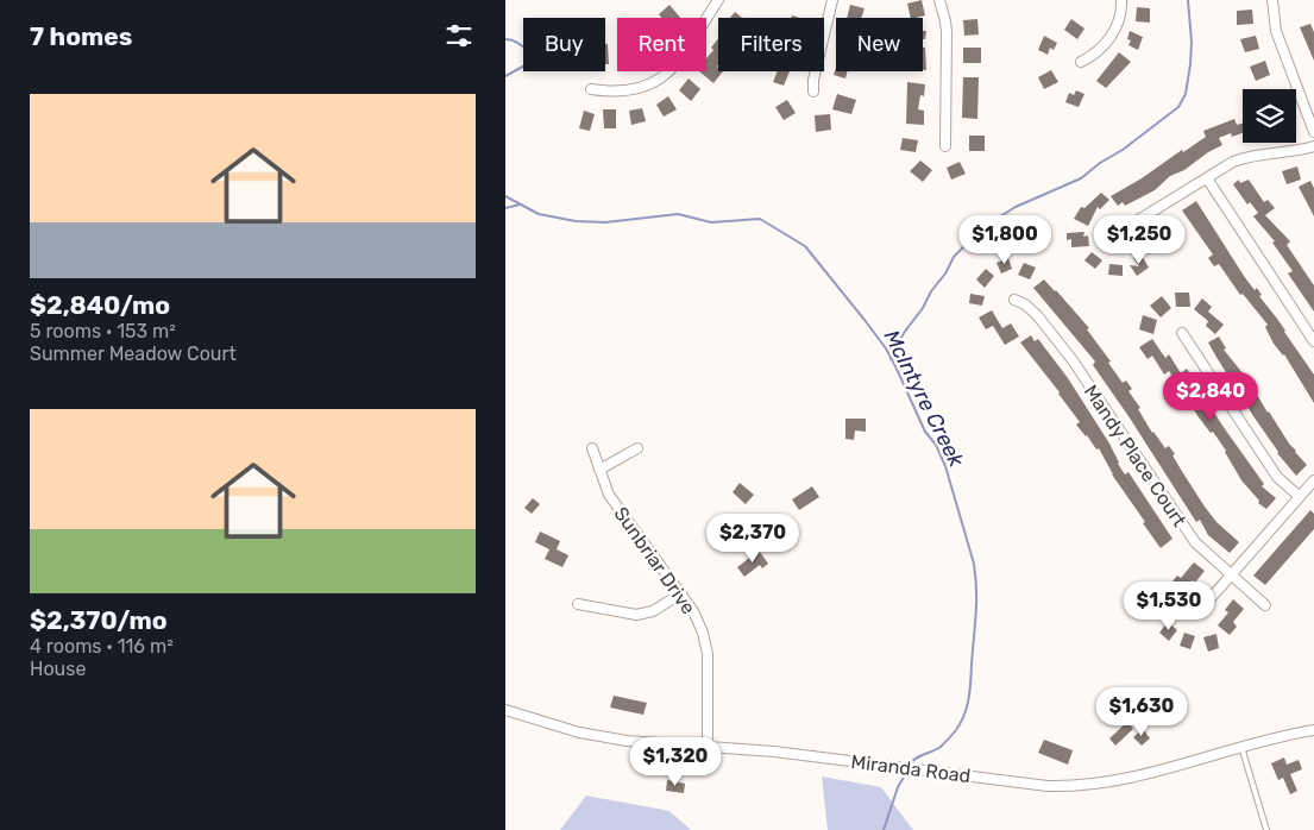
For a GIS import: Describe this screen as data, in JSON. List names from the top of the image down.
{
  "streets": {
    "street": ["Mandy Place Court", "Sunbriar Drive", "Miranda Road"]
  },
  "crossings": [
    ["Sunbriar Drive", "Miranda Road"]
  ],
  "water": ["McIntyre Creek"],
  "page": {
    "heading": "7 homes",
    "chip": [
      "Buy",
      "Rent",
      "Filters",
      "New"
    ],
    "list": [
      {
        "name": "$2,840/mo",
        "note": "5 rooms · 153 m² · Summer Meadow Court"
      },
      {
        "name": "$2,370/mo",
        "note": "4 rooms · 116 m² · House"
      }
    ],
    "price": [
      "$1,800",
      "$1,250",
      "$2,840",
      "$2,370",
      "$1,530",
      "$1,630",
      "$1,320"
    ]
  }
}
